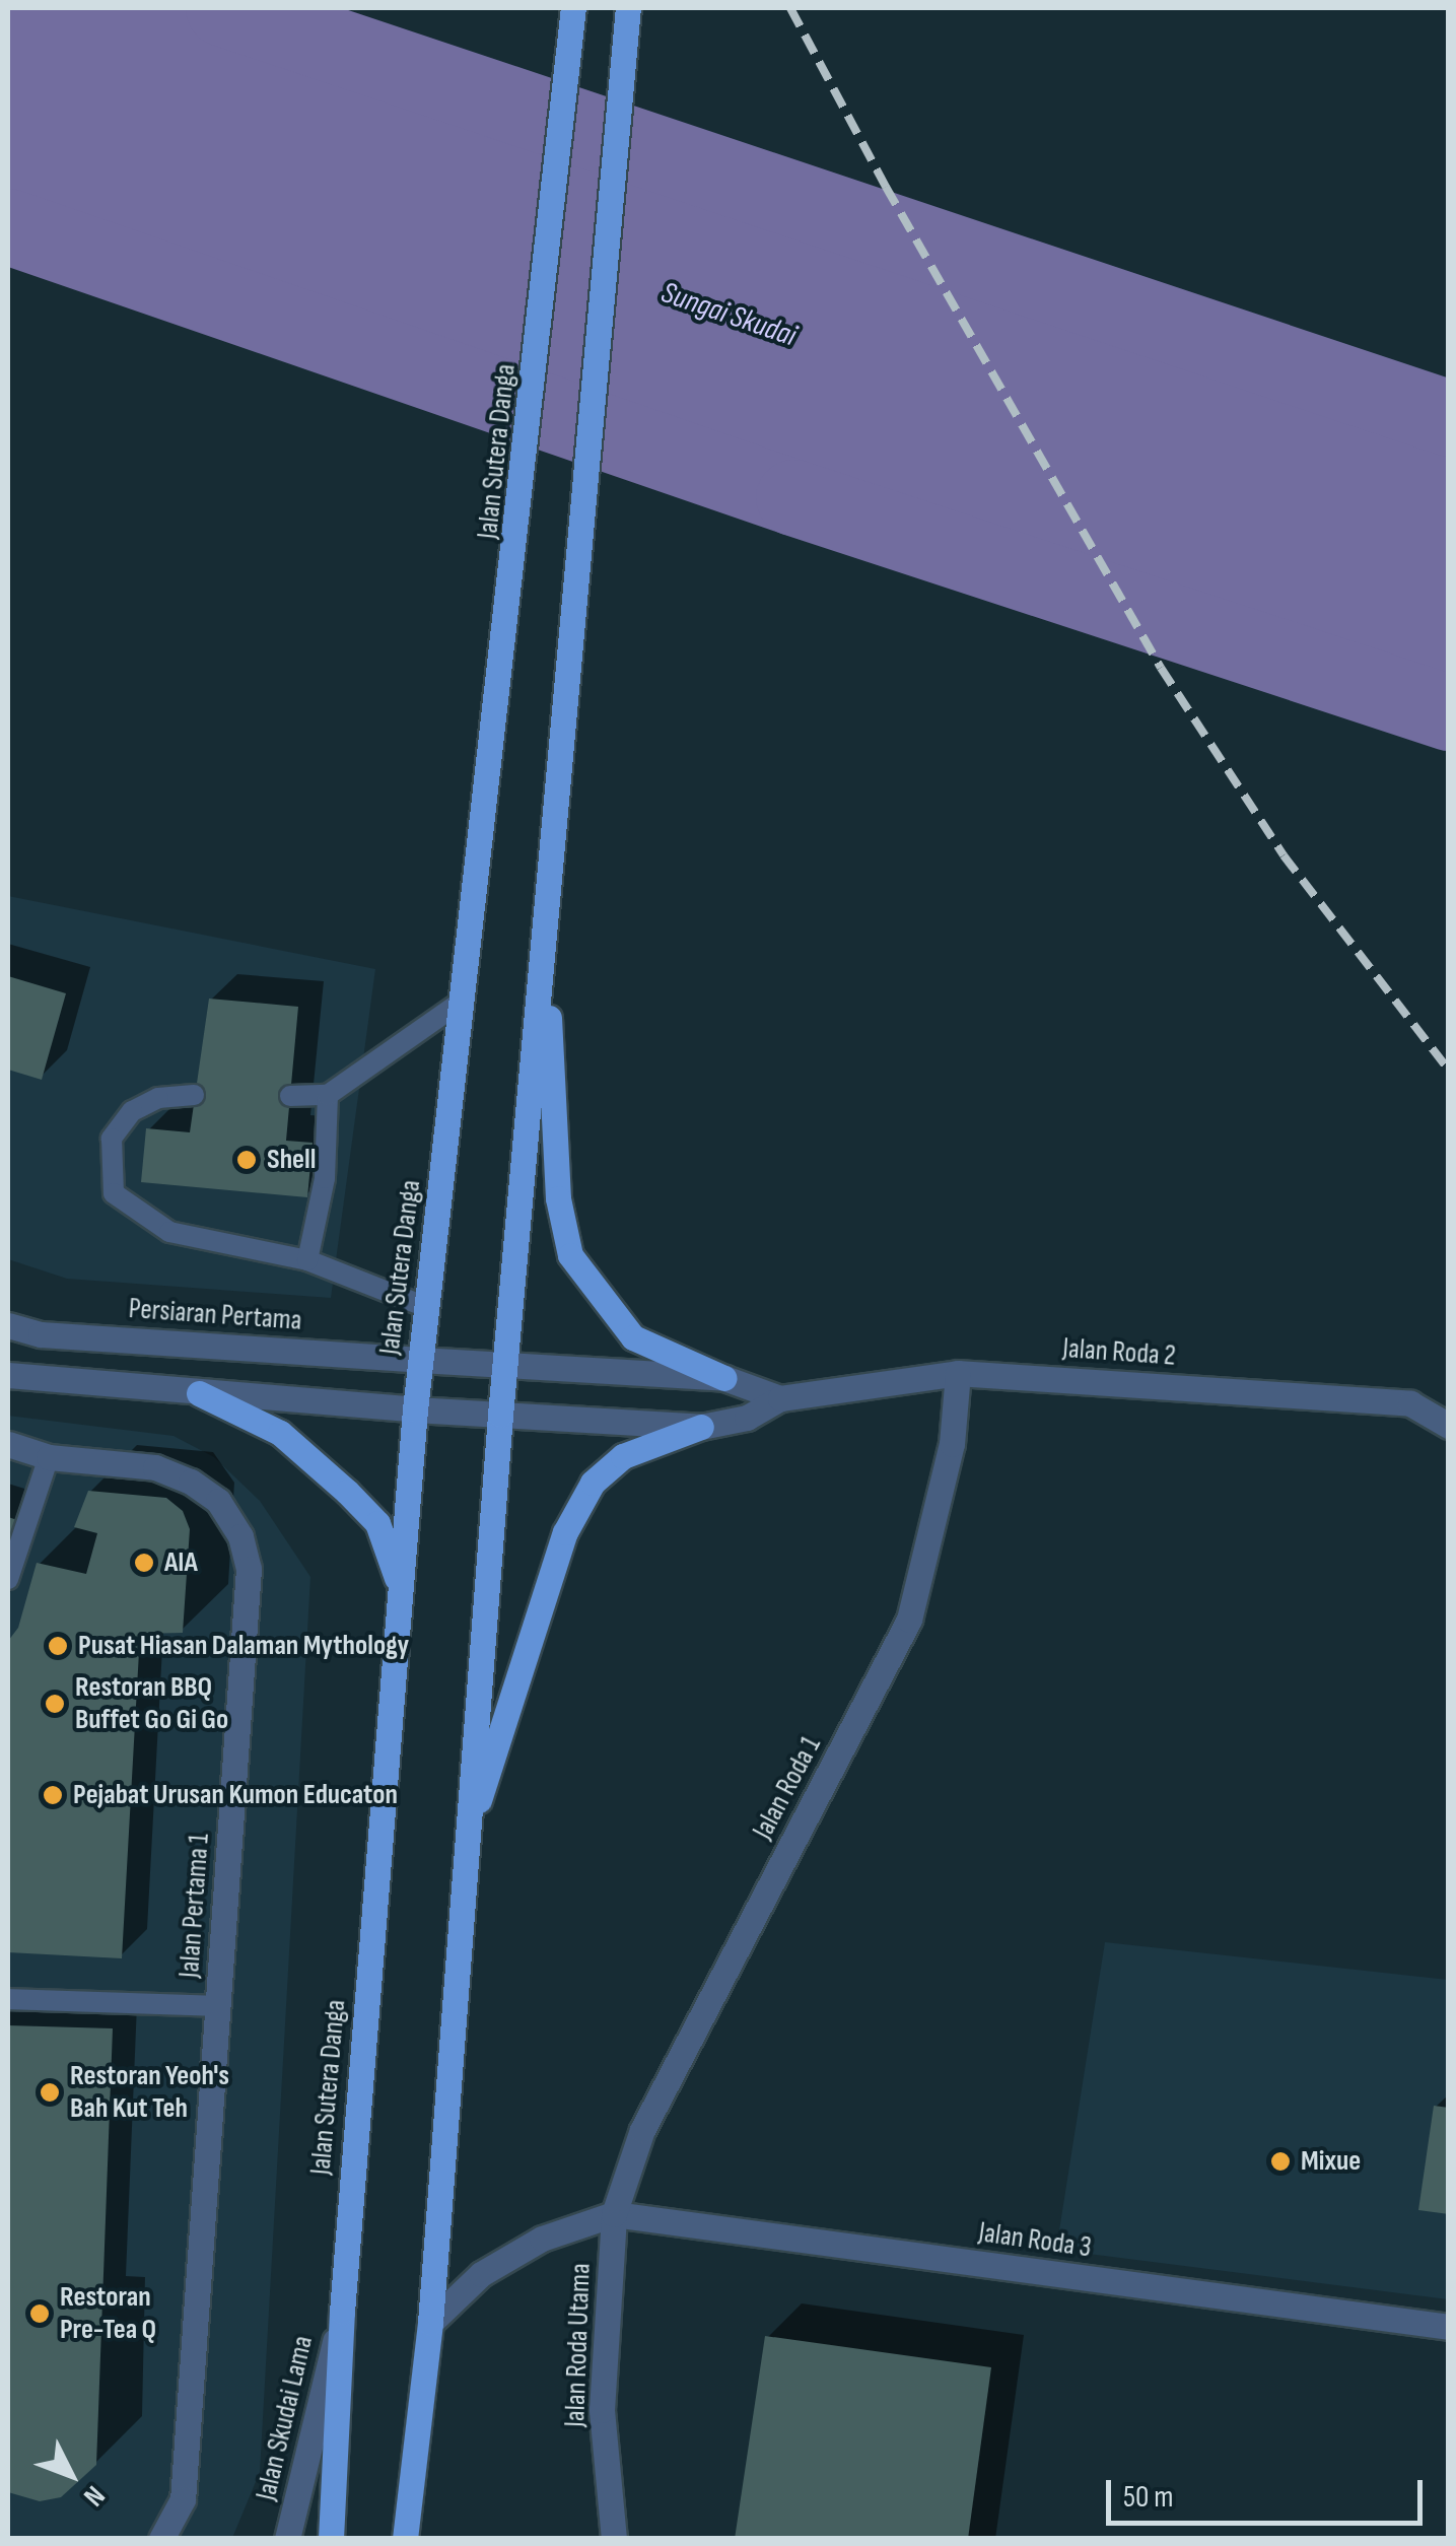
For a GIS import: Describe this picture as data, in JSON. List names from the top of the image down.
{
  "streets": {
    "main road": ["Jalan Sutera Danga"],
    "street": [
      "Persiaran Pertama",
      "Jalan Roda 2",
      "Jalan Roda 1",
      "Jalan Pertama 1",
      "Jalan Roda 3",
      "Jalan Roda Utama",
      "Jalan Skudai Lama"
    ]
  },
  "crossings": [
    ["Jalan Sutera Danga", "Persiaran Pertama"],
    ["Jalan Sutera Danga", "Jalan Roda 2"],
    ["Jalan Sutera Danga", "Jalan Skudai Lama"],
    ["Persiaran Pertama", "Jalan Roda 2"],
    ["Jalan Roda 2", "Jalan Roda 1"],
    ["Jalan Roda 1", "Jalan Roda 3"],
    ["Jalan Roda 1", "Jalan Roda Utama"],
    ["Jalan Roda 3", "Jalan Roda Utama"]
  ],
  "water": ["Sungai Skudai"],
  "places": [
    "Shell",
    "AIA",
    "Pusat Hiasan Dalaman Mythology",
    "Restoran BBQ Buffet Go Gi Go",
    "Pejabat Urusan Kumon Educaton",
    "Restoran Yeoh's Bah Kut Teh",
    "Mixue",
    "Restoran Pre-Tea Q"
  ],
  "scale_bar": "50 m",
  "north": "bottom right"
}
